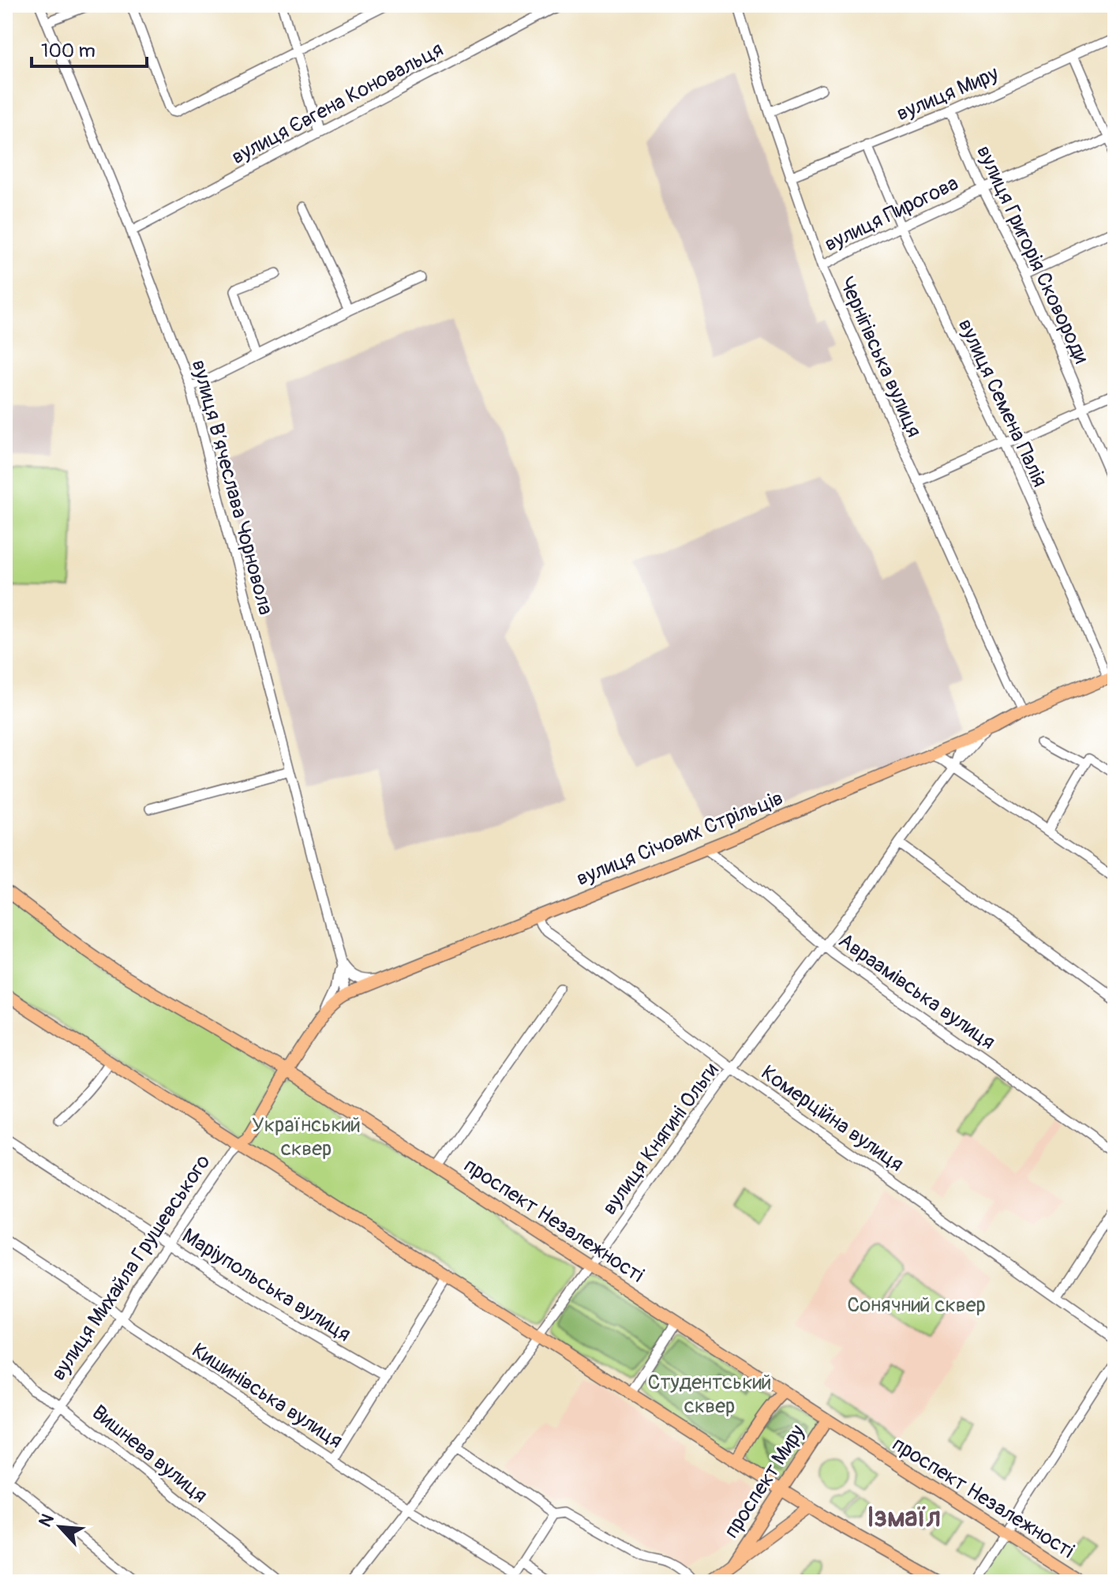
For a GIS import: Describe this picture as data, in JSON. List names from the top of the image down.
{
  "streets": {
    "main road": [
      "вулиця Січових Стрільців",
      "проспект Незалежності",
      "вулиця Михайла Грушевського",
      "проспект Миру"
    ],
    "street": [
      "вулиця Миру",
      "вулиця Євгена Коновальця",
      "вулиця Пирогова",
      "вулиця Григорія Сковороди",
      "Чернігівська вулиця",
      "вулиця Семена Палія",
      "вулиця Вʼячеслава Чорновола",
      "Авраамівська вулиця",
      "Комерційна вулиця",
      "вулиця Княгині Ольги",
      "Маріупольська вулиця",
      "Кишинівська вулиця",
      "Вишнева вулиця"
    ]
  },
  "crossings": [
    ["вулиця Миру", "вулиця Григорія Сковороди"],
    ["вулиця Миру", "Чернігівська вулиця"],
    ["вулиця Миру", "вулиця Семена Палія"],
    ["вулиця Євгена Коновальця", "вулиця Вʼячеслава Чорновола"],
    ["вулиця Пирогова", "вулиця Григорія Сковороди"],
    ["вулиця Пирогова", "Чернігівська вулиця"],
    ["вулиця Пирогова", "вулиця Семена Палія"],
    ["Чернігівська вулиця", "вулиця Січових Стрільців"],
    ["вулиця Семена Палія", "вулиця Січових Стрільців"],
    ["вулиця Вʼячеслава Чорновола", "вулиця Січових Стрільців"],
    ["вулиця Січових Стрільців", "Авраамівська вулиця"],
    ["вулиця Січових Стрільців", "Комерційна вулиця"],
    ["вулиця Січових Стрільців", "вулиця Княгині Ольги"],
    ["вулиця Січових Стрільців", "проспект Незалежності"],
    ["вулиця Січових Стрільців", "вулиця Михайла Грушевського"],
    ["Авраамівська вулиця", "вулиця Княгині Ольги"],
    ["Комерційна вулиця", "вулиця Княгині Ольги"],
    ["вулиця Княгині Ольги", "проспект Незалежності"],
    ["вулиця Княгині Ольги", "Кишинівська вулиця"],
    ["проспект Незалежності", "вулиця Михайла Грушевського"],
    ["проспект Незалежності", "проспект Миру"],
    ["вулиця Михайла Грушевського", "Маріупольська вулиця"],
    ["вулиця Михайла Грушевського", "Кишинівська вулиця"],
    ["вулиця Михайла Грушевського", "Вишнева вулиця"]
  ],
  "districts": ["Ізмаїл"],
  "parks": ["Український сквер", "Сонячний сквер", "Студентський сквер"],
  "scale_bar": "100 m",
  "north": "top left"
}
